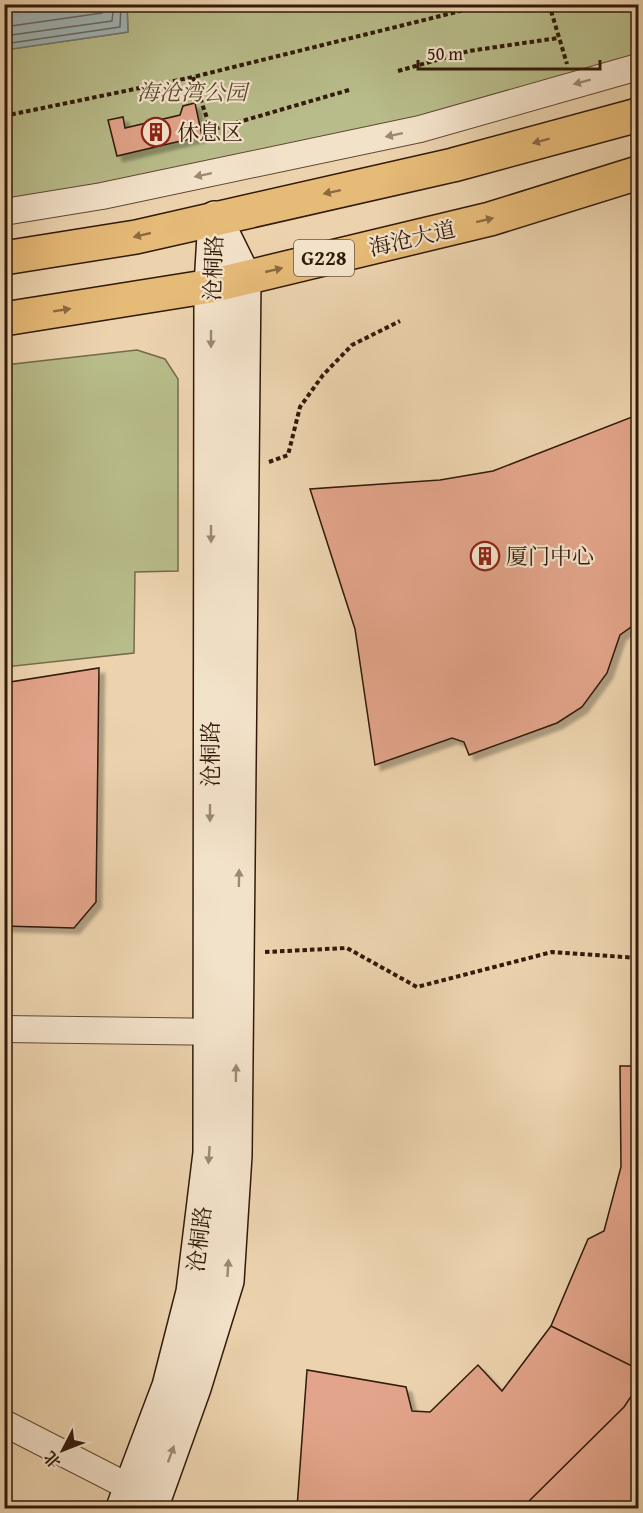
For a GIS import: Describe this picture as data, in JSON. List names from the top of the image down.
{
  "streets": {
    "highway": ["海沧大道", "G228"],
    "main road": ["沧桐路"]
  },
  "crossings": [
    ["海沧大道", "沧桐路"]
  ],
  "parks": ["海沧湾公园"],
  "places": {
    "building": ["休息区", "厦门中心"]
  },
  "scale_bar": "50 m",
  "north": "bottom left"
}
